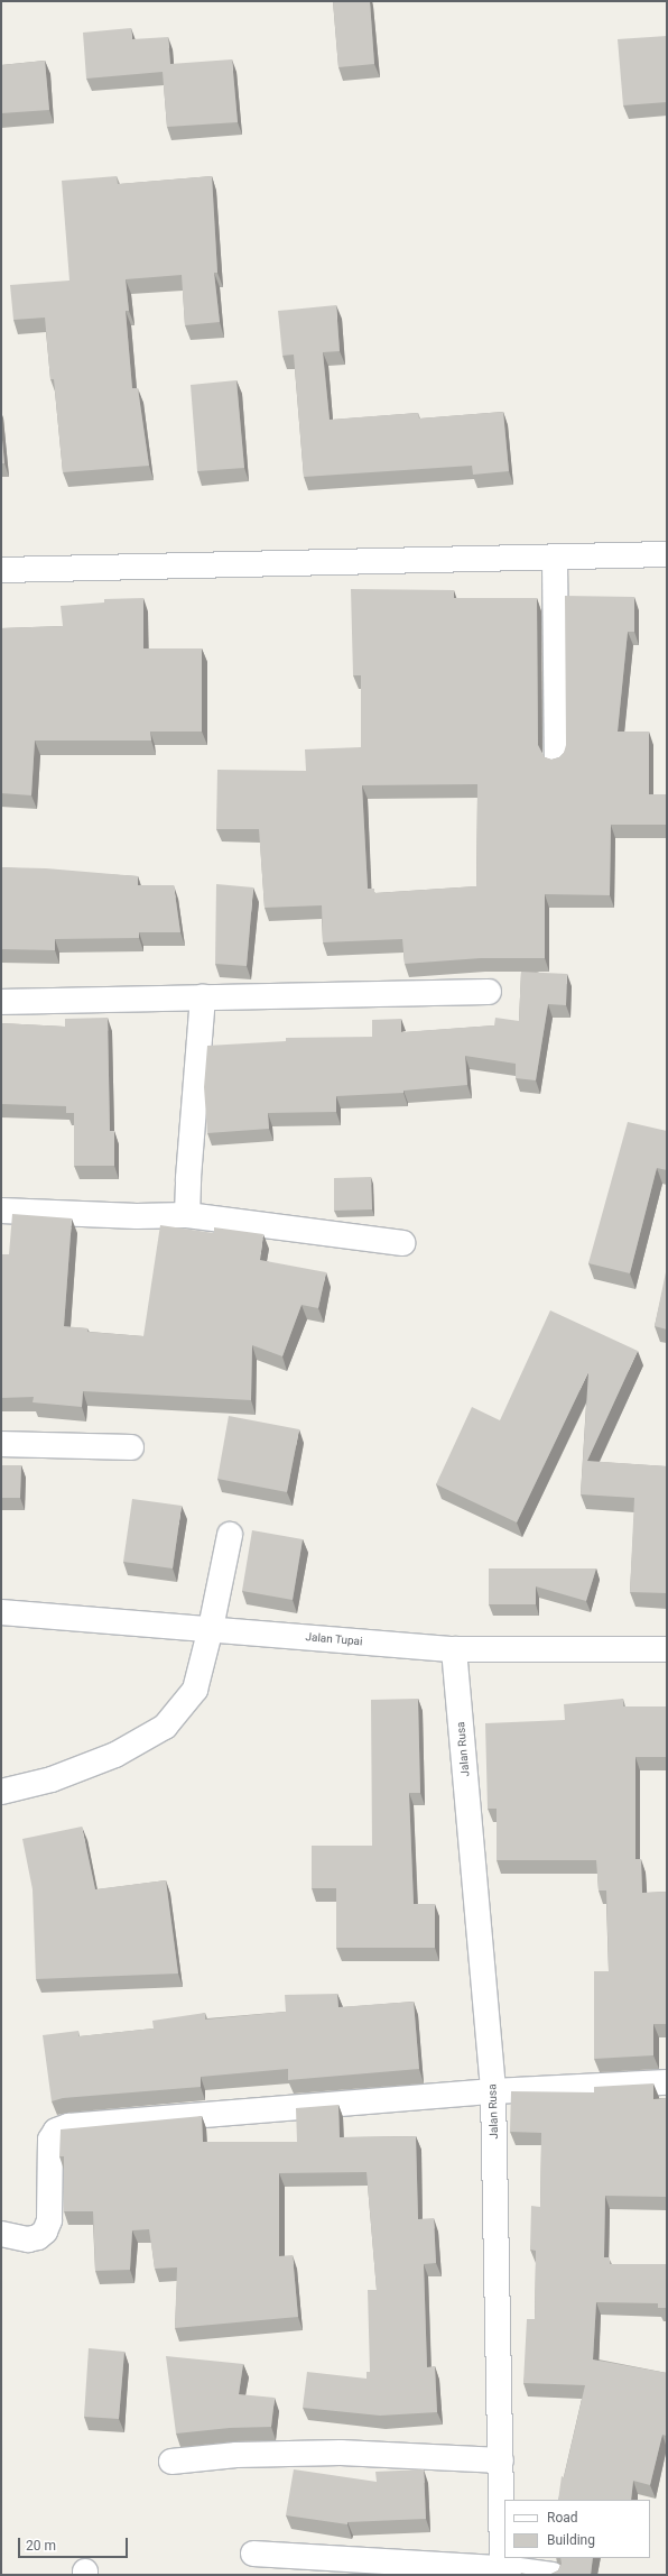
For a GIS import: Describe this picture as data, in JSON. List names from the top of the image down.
{
  "streets": {
    "street": ["Jalan Tupai", "Jalan Rusa"]
  },
  "crossings": [
    ["Jalan Tupai", "Jalan Rusa"]
  ],
  "legend": ["Road", "Building"],
  "scale_bar": "20 m"
}
